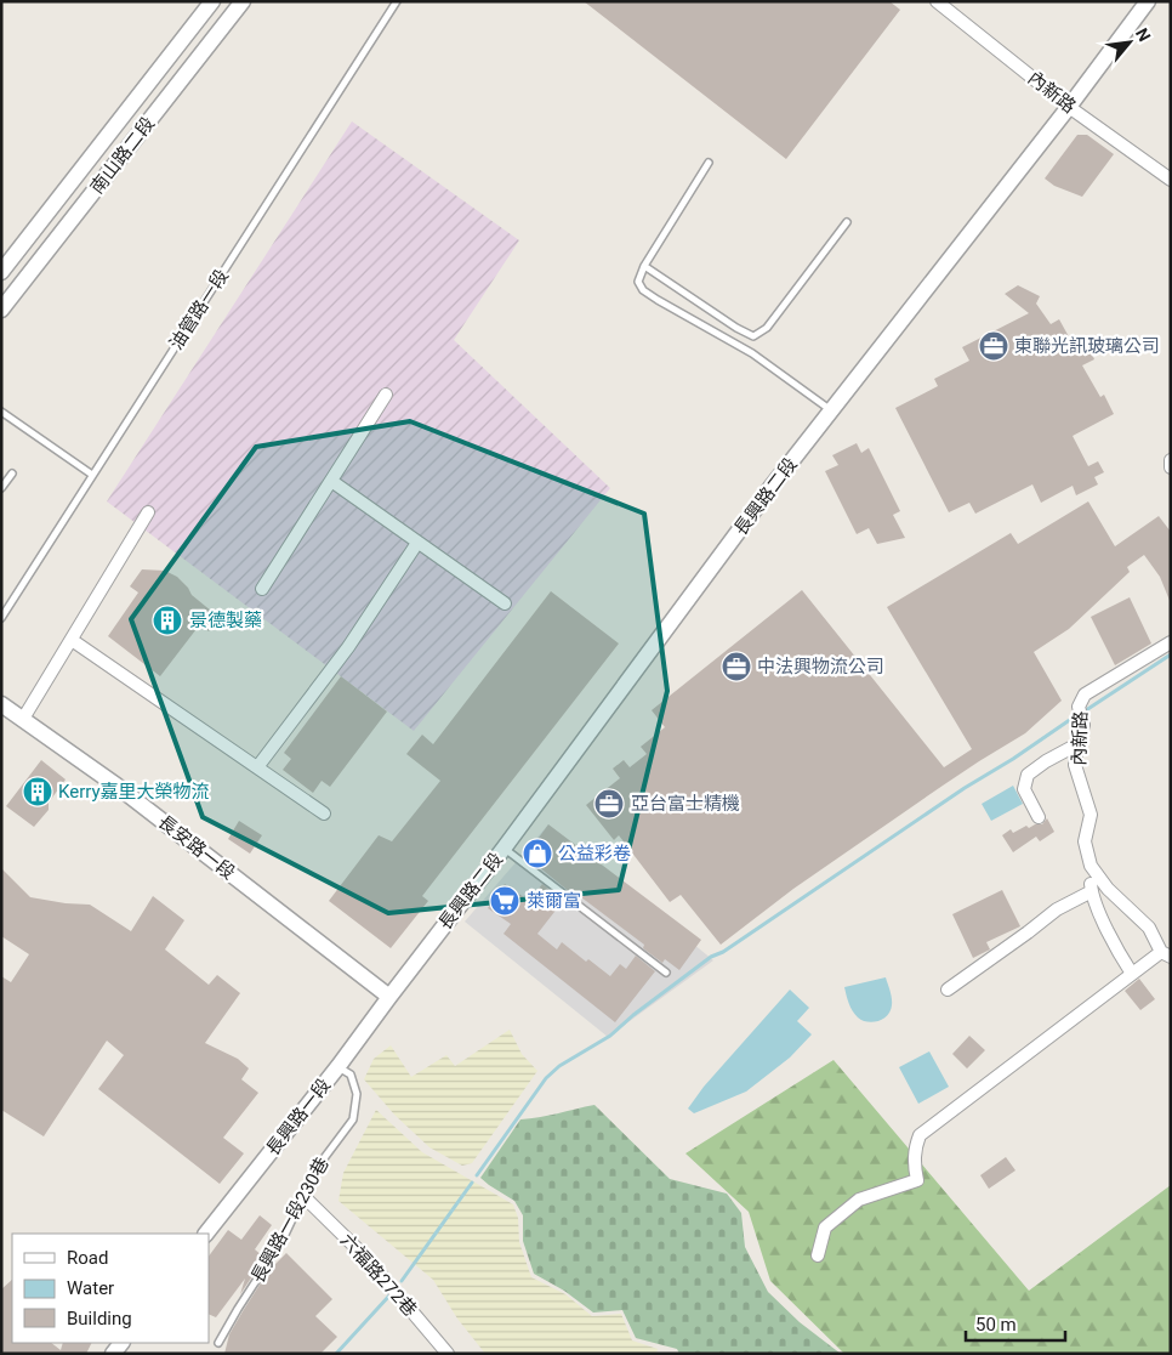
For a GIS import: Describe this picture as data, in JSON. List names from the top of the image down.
{
  "streets": {
    "street": [
      "內新路",
      "南山路二段",
      "長興路二段",
      "長安路一段",
      "長興路一段",
      "六福路272巷"
    ],
    "lane": ["油管路一段", "長興路一段230巷"]
  },
  "crossings": [
    ["內新路", "長興路二段"],
    ["長興路二段", "長安路一段"],
    ["長興路二段", "長興路一段"],
    ["長安路一段", "長興路一段"],
    ["長興路一段", "長興路一段230巷"],
    ["長興路一段230巷", "六福路272巷"]
  ],
  "places": {
    "office": ["東聯光訊玻璃公司", "中法興物流公司", "亞台富士精機"],
    "building": ["景德製藥", "Kerry嘉里大榮物流"],
    "shop": ["公益彩卷"],
    "supermarket": ["萊爾富"]
  },
  "legend": ["Road", "Water", "Building"],
  "scale_bar": "50 m",
  "north": "top right"
}
